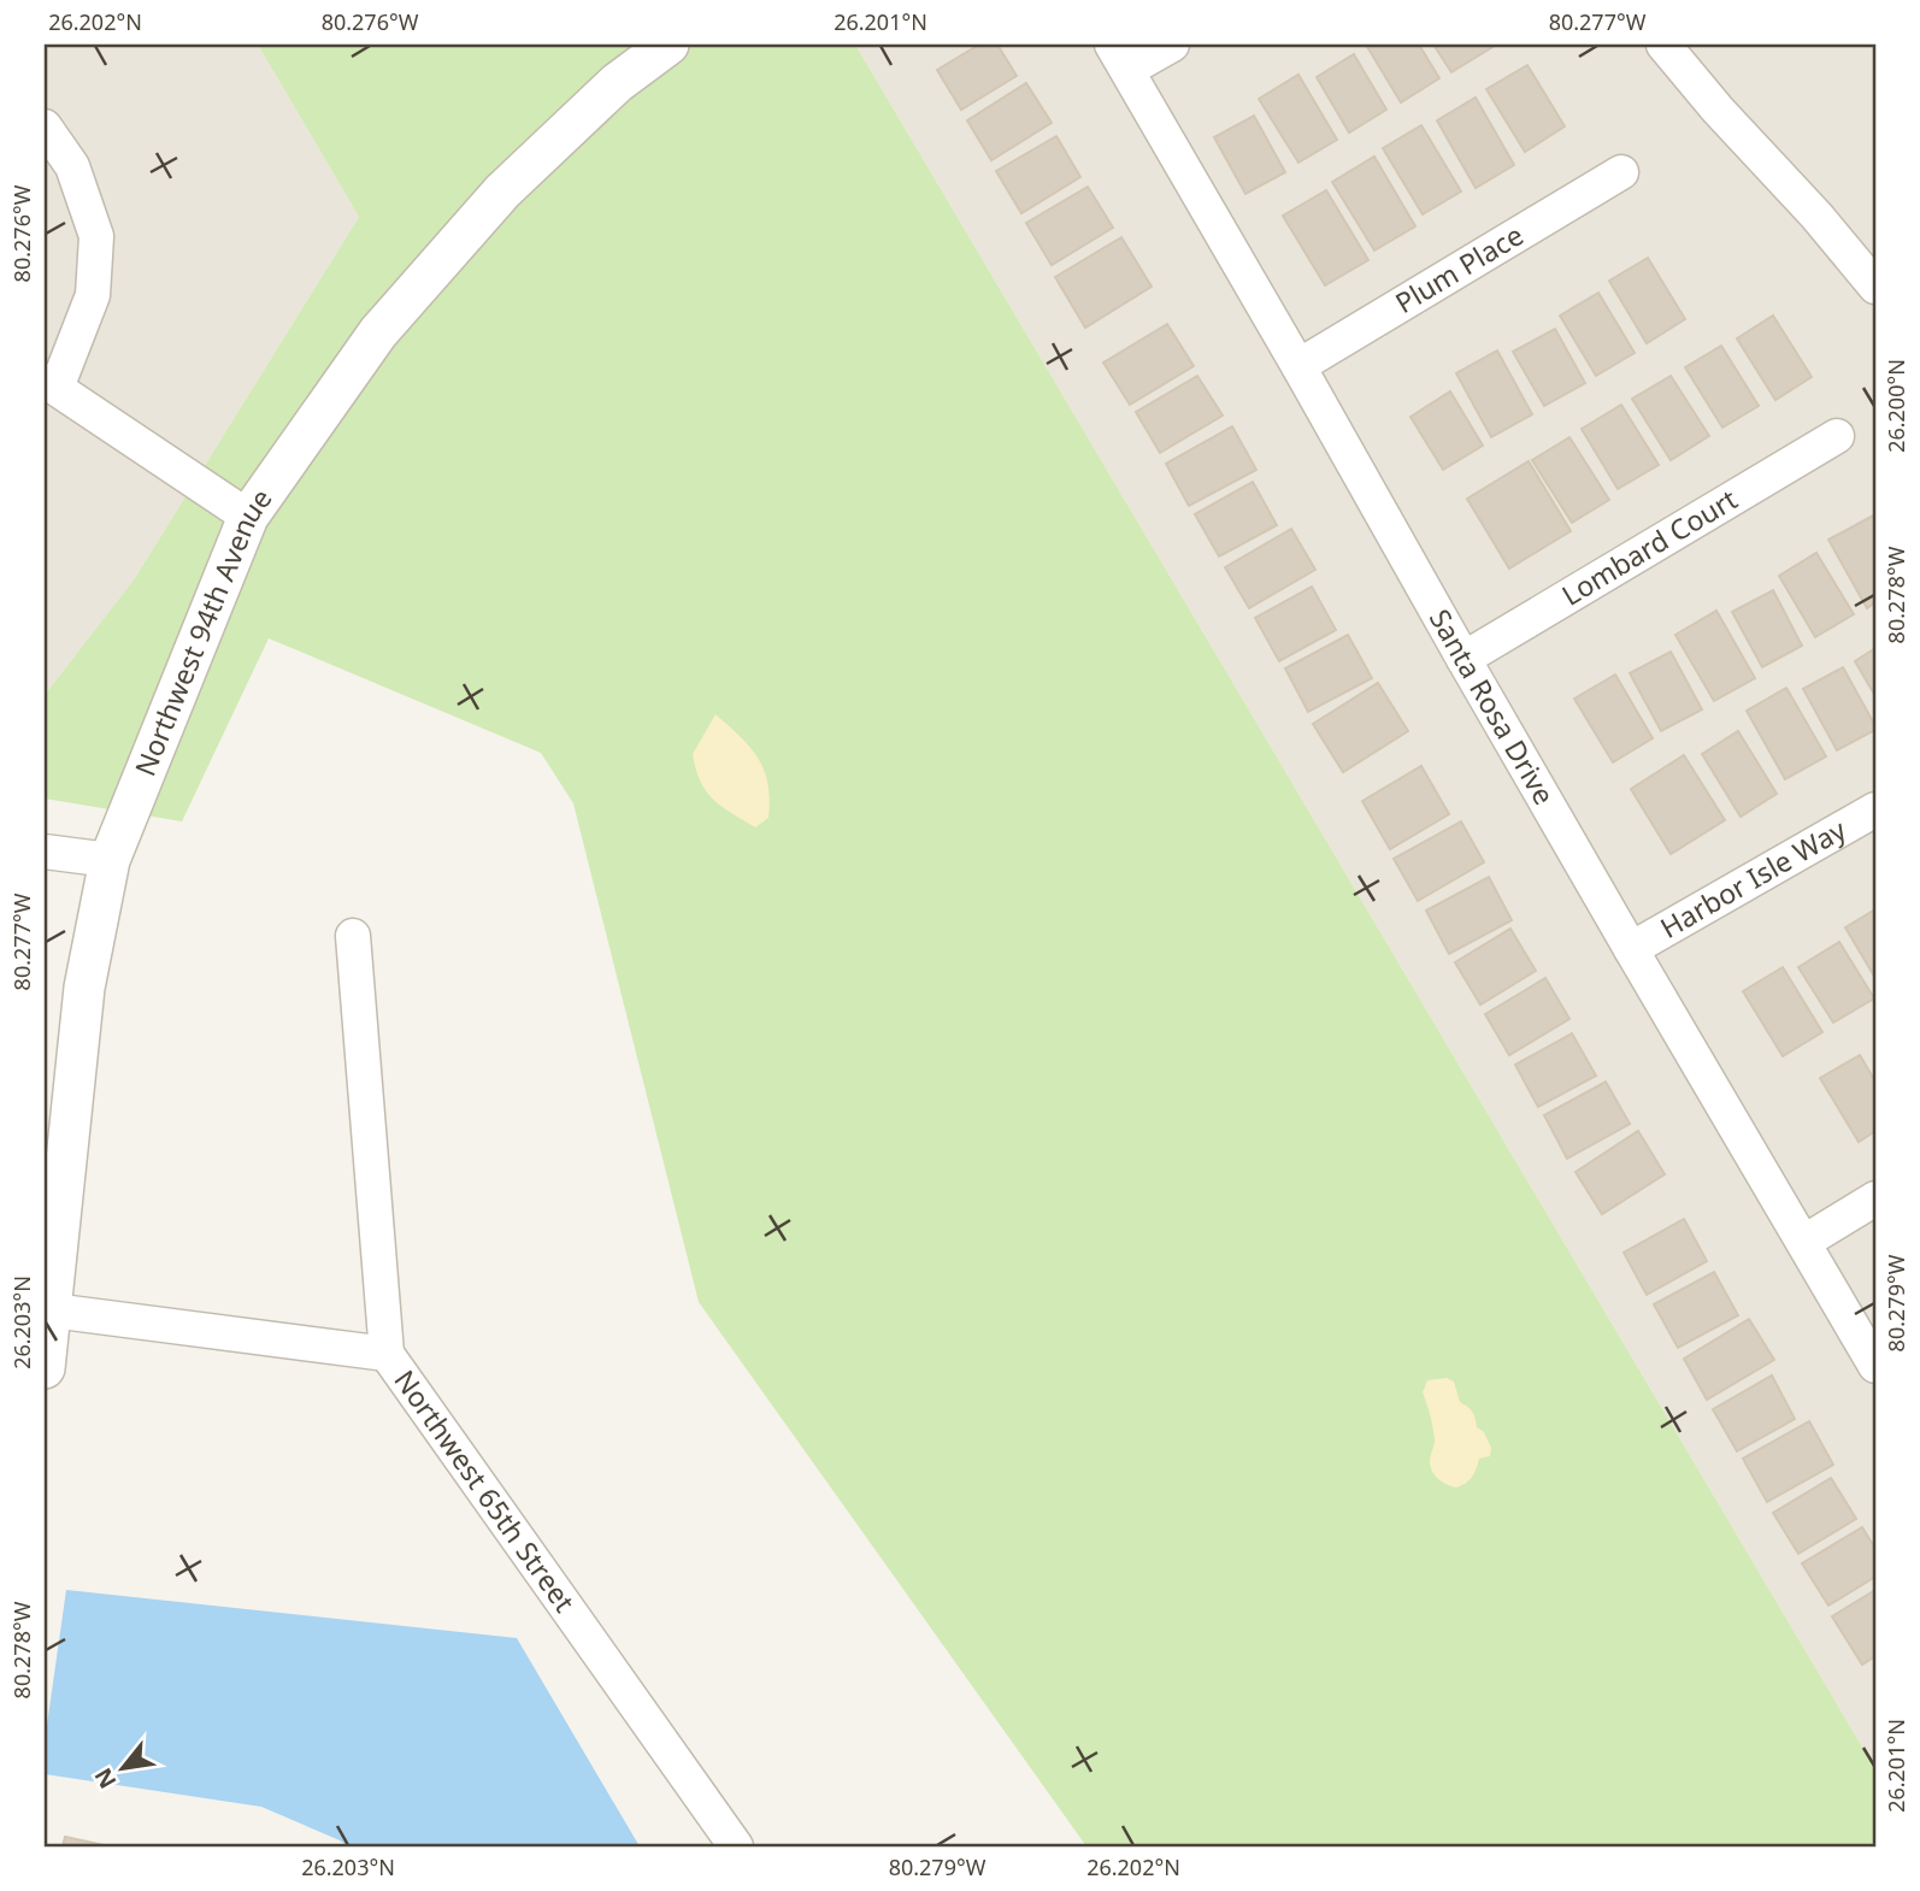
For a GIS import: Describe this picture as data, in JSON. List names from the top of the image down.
{
  "streets": {
    "street": [
      "Plum Place",
      "Lombard Court",
      "Northwest 94th Avenue",
      "Santa Rosa Drive",
      "Harbor Isle Way",
      "Northwest 65th Street"
    ]
  },
  "crossings": [
    ["Plum Place", "Santa Rosa Drive"],
    ["Lombard Court", "Santa Rosa Drive"],
    ["Santa Rosa Drive", "Harbor Isle Way"]
  ],
  "north": "bottom left",
  "coordinates": [
    "26.202°N",
    "80.276°W",
    "26.201°N",
    "80.277°W",
    "26.200°N",
    "80.278°W",
    "80.279°W",
    "26.203°N"
  ]
}
